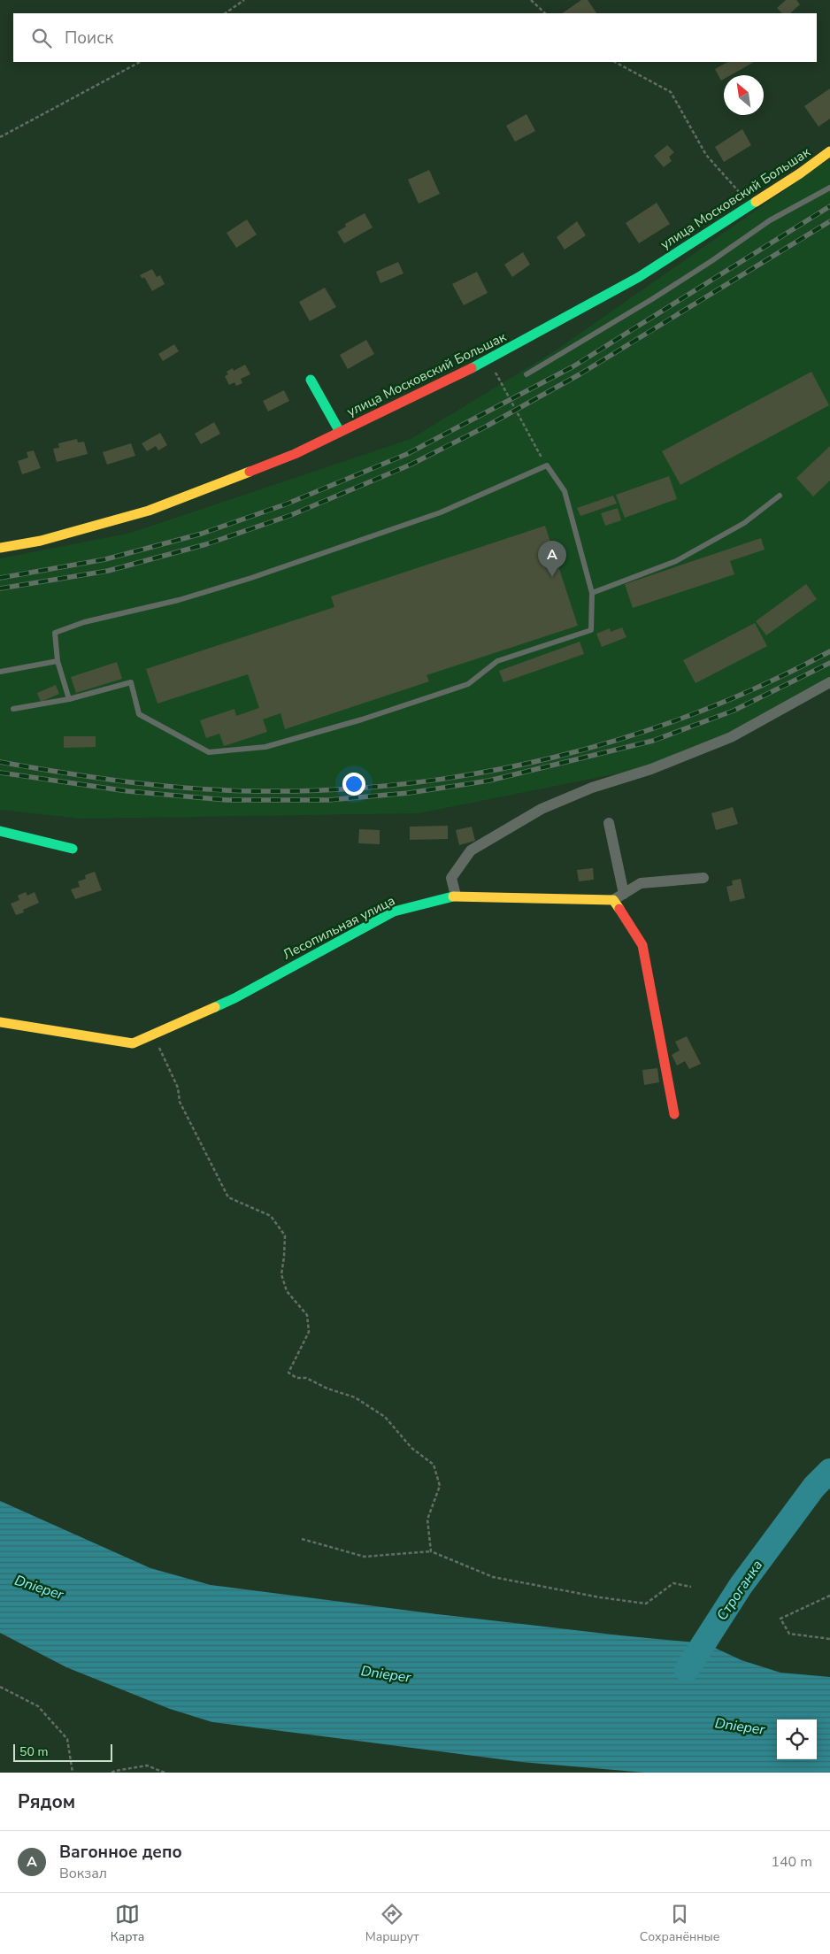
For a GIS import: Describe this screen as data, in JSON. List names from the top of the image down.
{
  "streets": {
    "street": ["улица Московский Большак", "Лесопильная улица"]
  },
  "water": ["Dnieper", "Строганка"],
  "scale_bar": "50 m",
  "north": "top left",
  "page": {
    "search": "Поиск",
    "pins": "A",
    "scale": "50 m",
    "heading": "Рядом",
    "list": [
      {
        "mark": "A",
        "name": "Вагонное депо",
        "note": "Вокзал",
        "value": "140 m"
      }
    ],
    "nav": ["Карта", "Маршрут", "Сохранённые"]
  }
}
